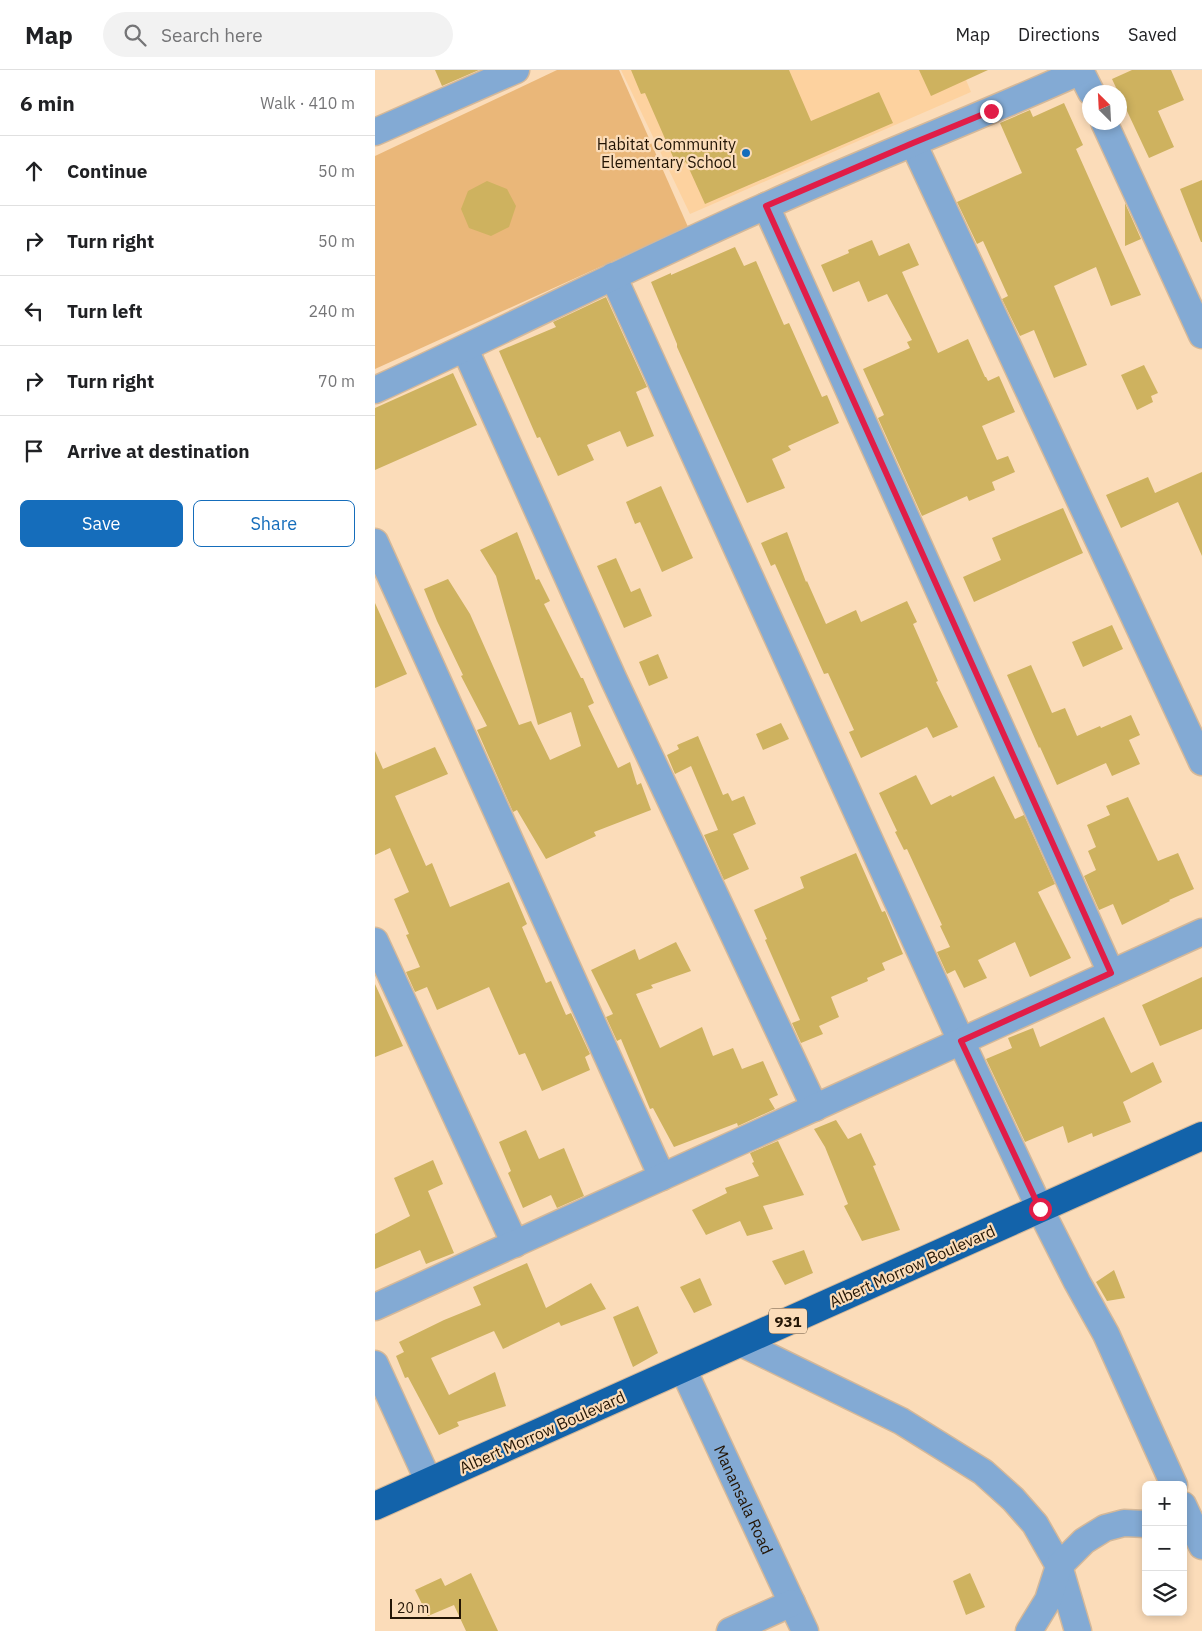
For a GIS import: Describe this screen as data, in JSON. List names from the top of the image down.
{
  "streets": {
    "highway": ["Albert Morrow Boulevard", "931"],
    "street": ["Manansala Road"]
  },
  "crossings": [
    ["Albert Morrow Boulevard", "Manansala Road"]
  ],
  "places": ["Habitat Community Elementary School"],
  "scale_bar": "20 m",
  "north": "top left",
  "page": {
    "header": "Map",
    "search": "Search here",
    "nav": ["Map", "Directions", "Saved"],
    "heading": ["6 min", "Walk · 410 m"],
    "list": [
      ["Continue", "50 m"],
      ["Turn right", "50 m"],
      ["Turn left", "240 m"],
      ["Turn right", "70 m"],
      "Arrive at destination"
    ],
    "buttons": ["Save", "Share"],
    "map_buttons": ["+", "−"],
    "scale": "20 m"
  }
}
